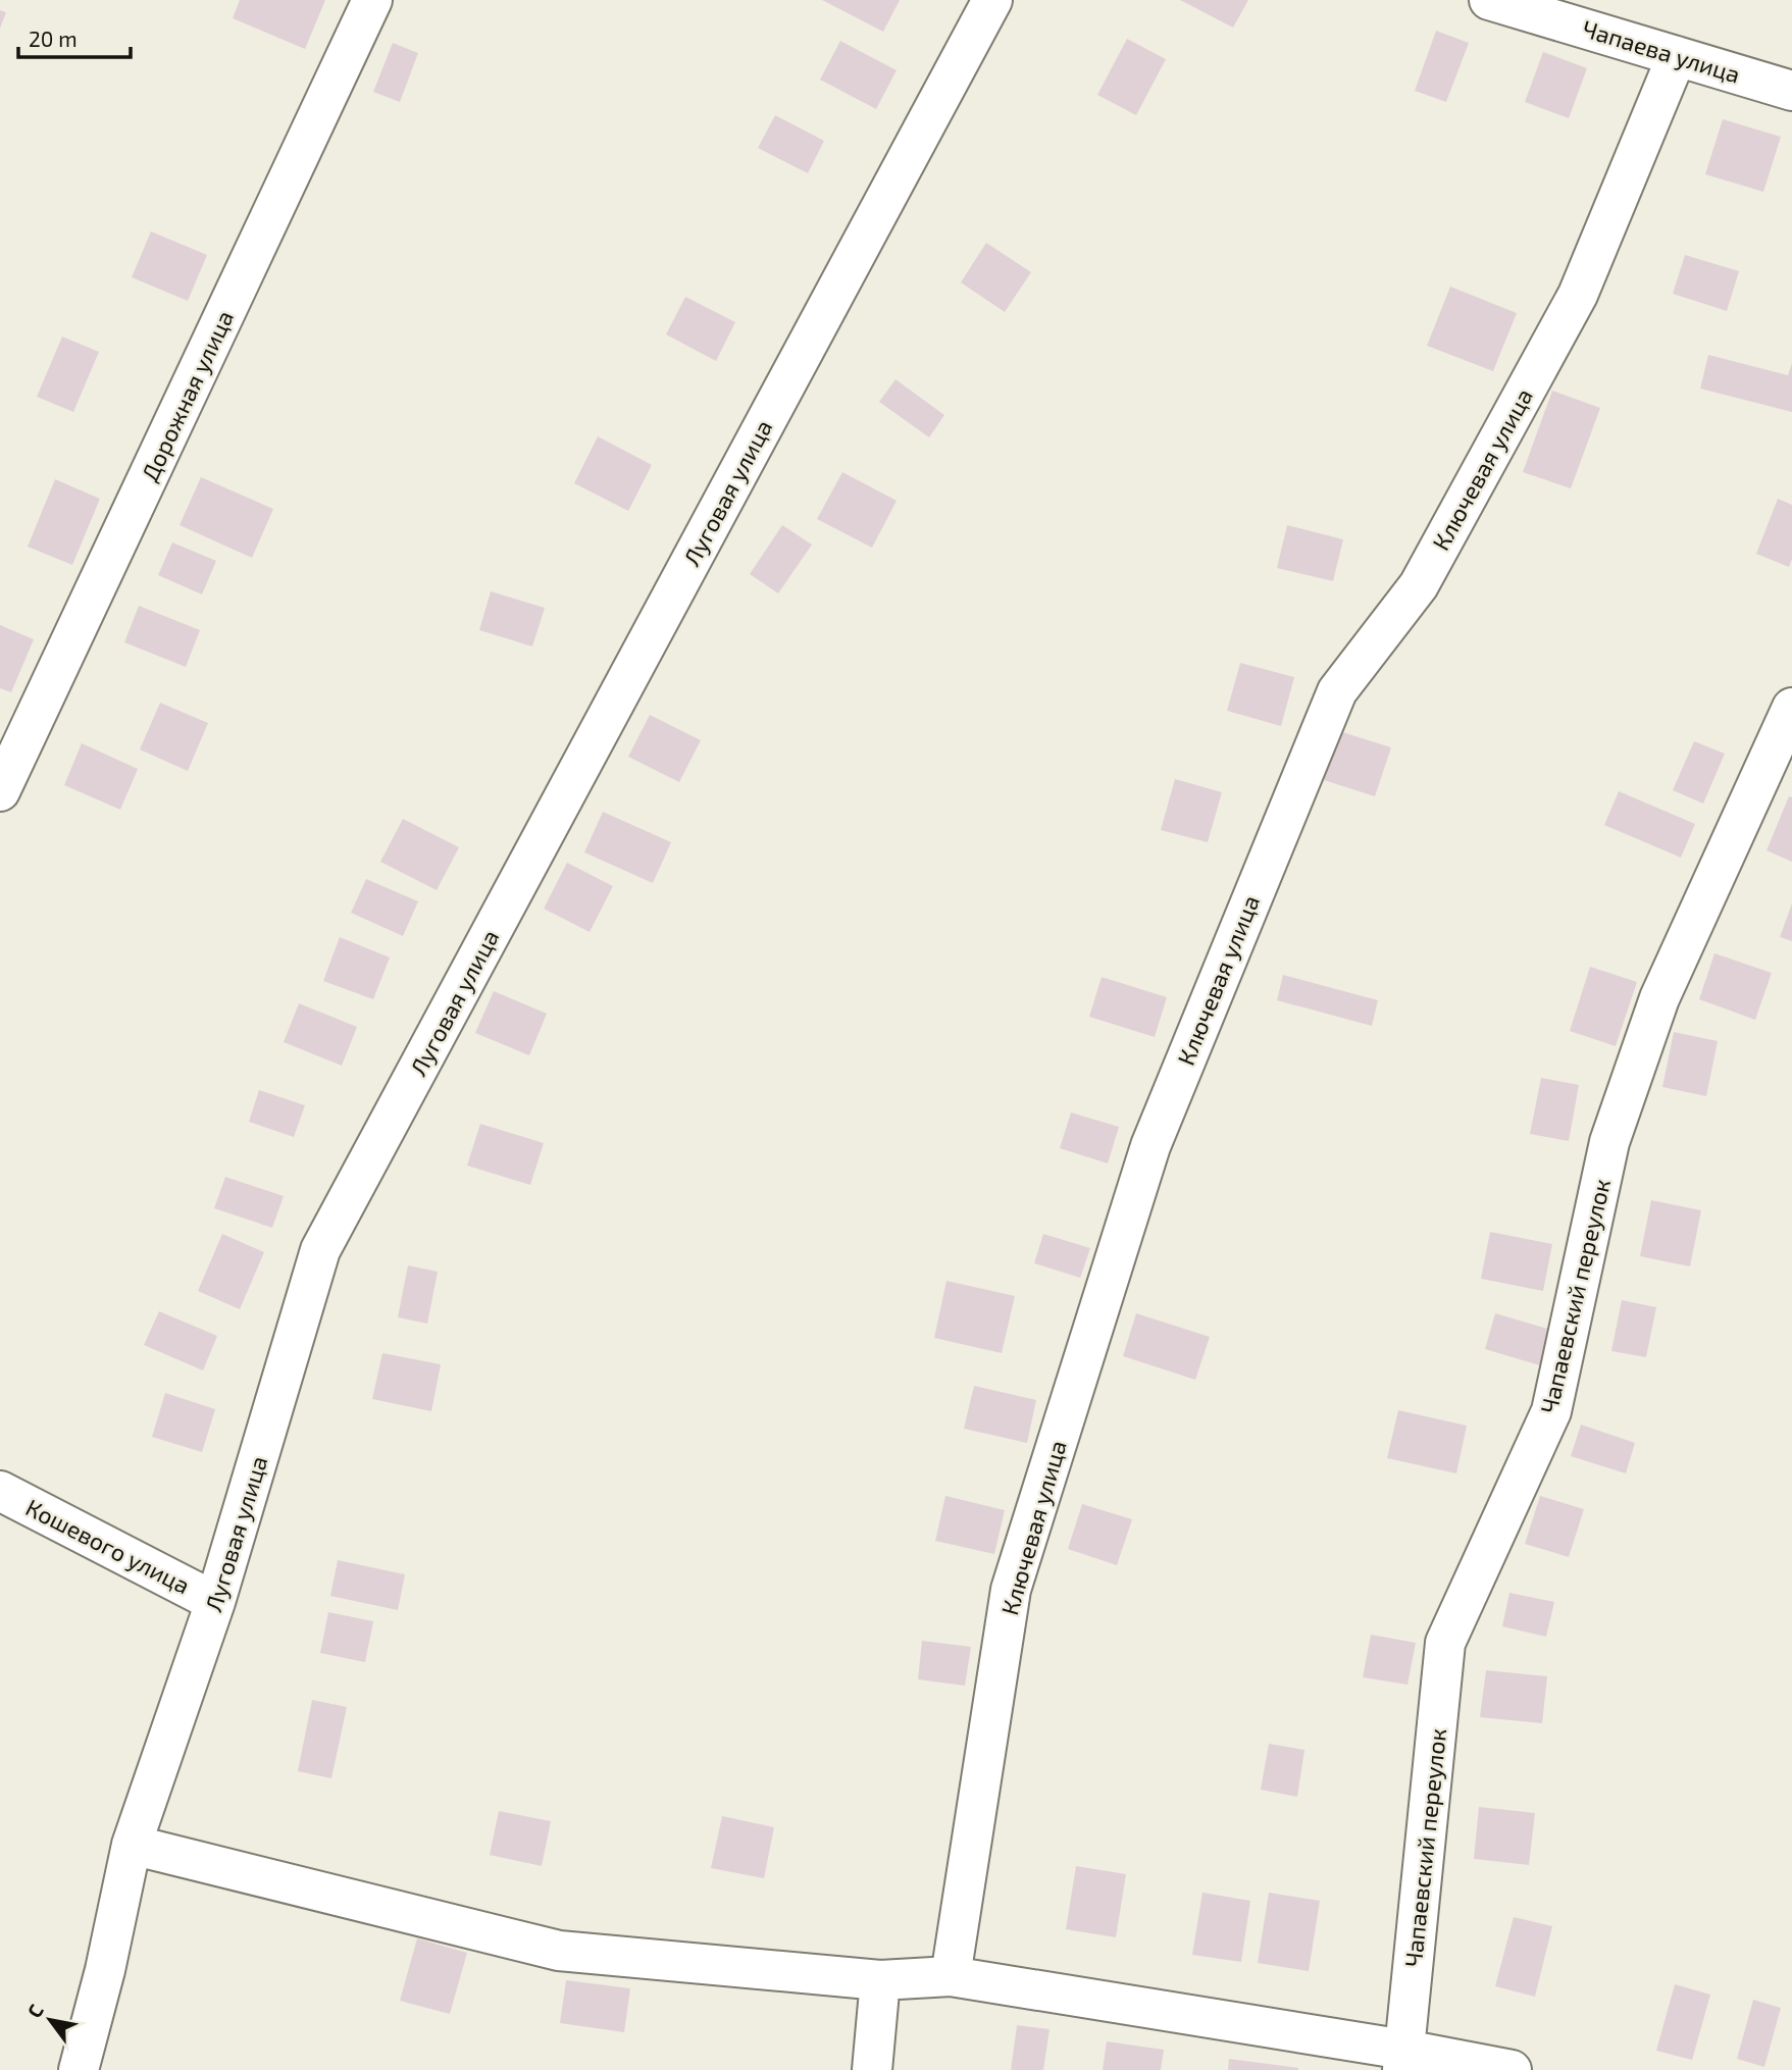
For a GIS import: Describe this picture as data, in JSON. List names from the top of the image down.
{
  "streets": {
    "street": [
      "Чапаева улица",
      "Дорожная улица",
      "Ключевая улица",
      "Луговая улица",
      "Чапаевский переулок",
      "Кошевого улица"
    ]
  },
  "crossings": [
    ["Чапаева улица", "Ключевая улица"],
    ["Луговая улица", "Кошевого улица"]
  ],
  "scale_bar": "20 m",
  "north": "top left"
}
